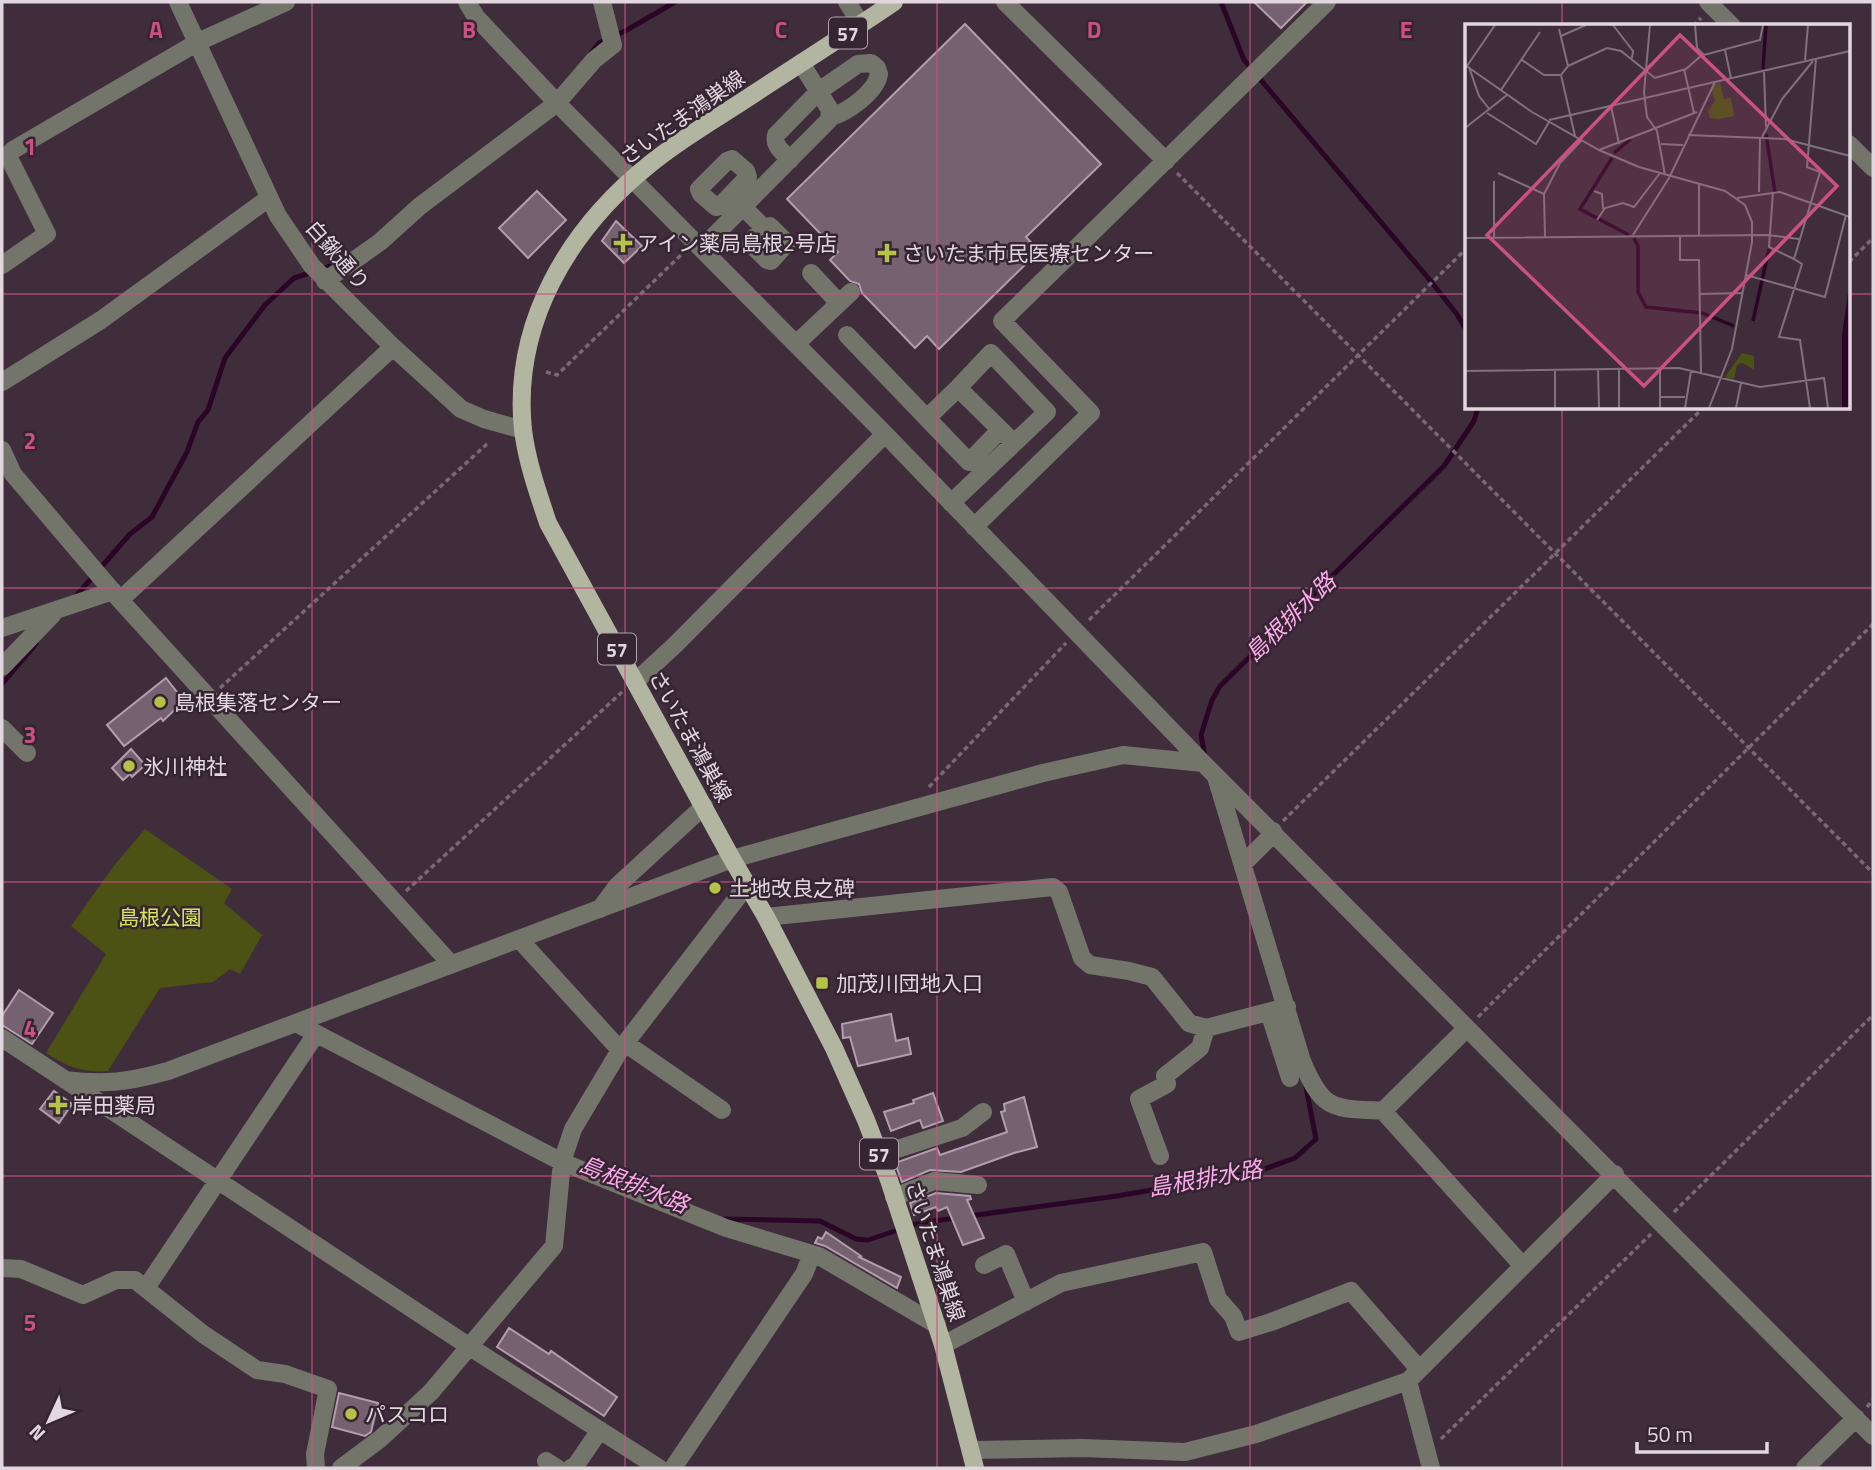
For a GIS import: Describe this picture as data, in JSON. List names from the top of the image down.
{
  "streets": {
    "main road": ["57", "さいたま鴻巣線"],
    "street": ["白鍬通り"]
  },
  "crossings": [
    ["さいたま鴻巣線", "白鍬通り"]
  ],
  "water": ["島根排水路"],
  "parks": ["島根公園"],
  "places": {
    "health": ["アイン薬局島根2号店", "さいたま市民医療センター", "岸田薬局"],
    "other": [
      "島根集落センター",
      "氷川神社",
      "土地改良之碑",
      "パスコロ"
    ],
    "transit": ["加茂川団地入口"]
  },
  "scale_bar": "50 m",
  "north": "bottom left",
  "grid": {
    "columns": [
      "A",
      "B",
      "C",
      "D",
      "E"
    ],
    "rows": [
      "1",
      "2",
      "3",
      "4",
      "5"
    ]
  }
}
